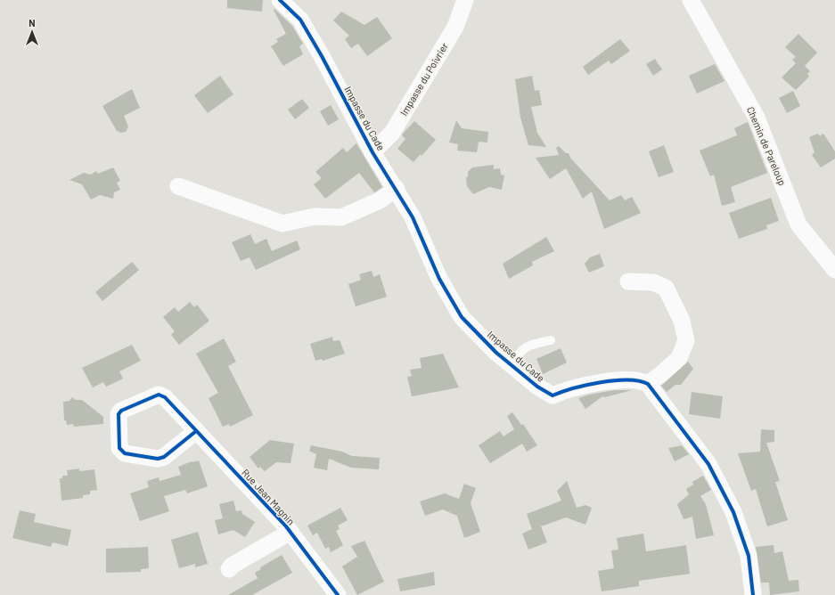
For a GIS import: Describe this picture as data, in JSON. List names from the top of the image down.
{
  "streets": {
    "street": [
      "Impasse du Poivrier",
      "Impasse du Cade",
      "Chemin de Pareloup",
      "Rue Jean Magnin"
    ]
  },
  "crossings": [
    ["Impasse du Poivrier", "Impasse du Cade"]
  ],
  "north": "top"
}
